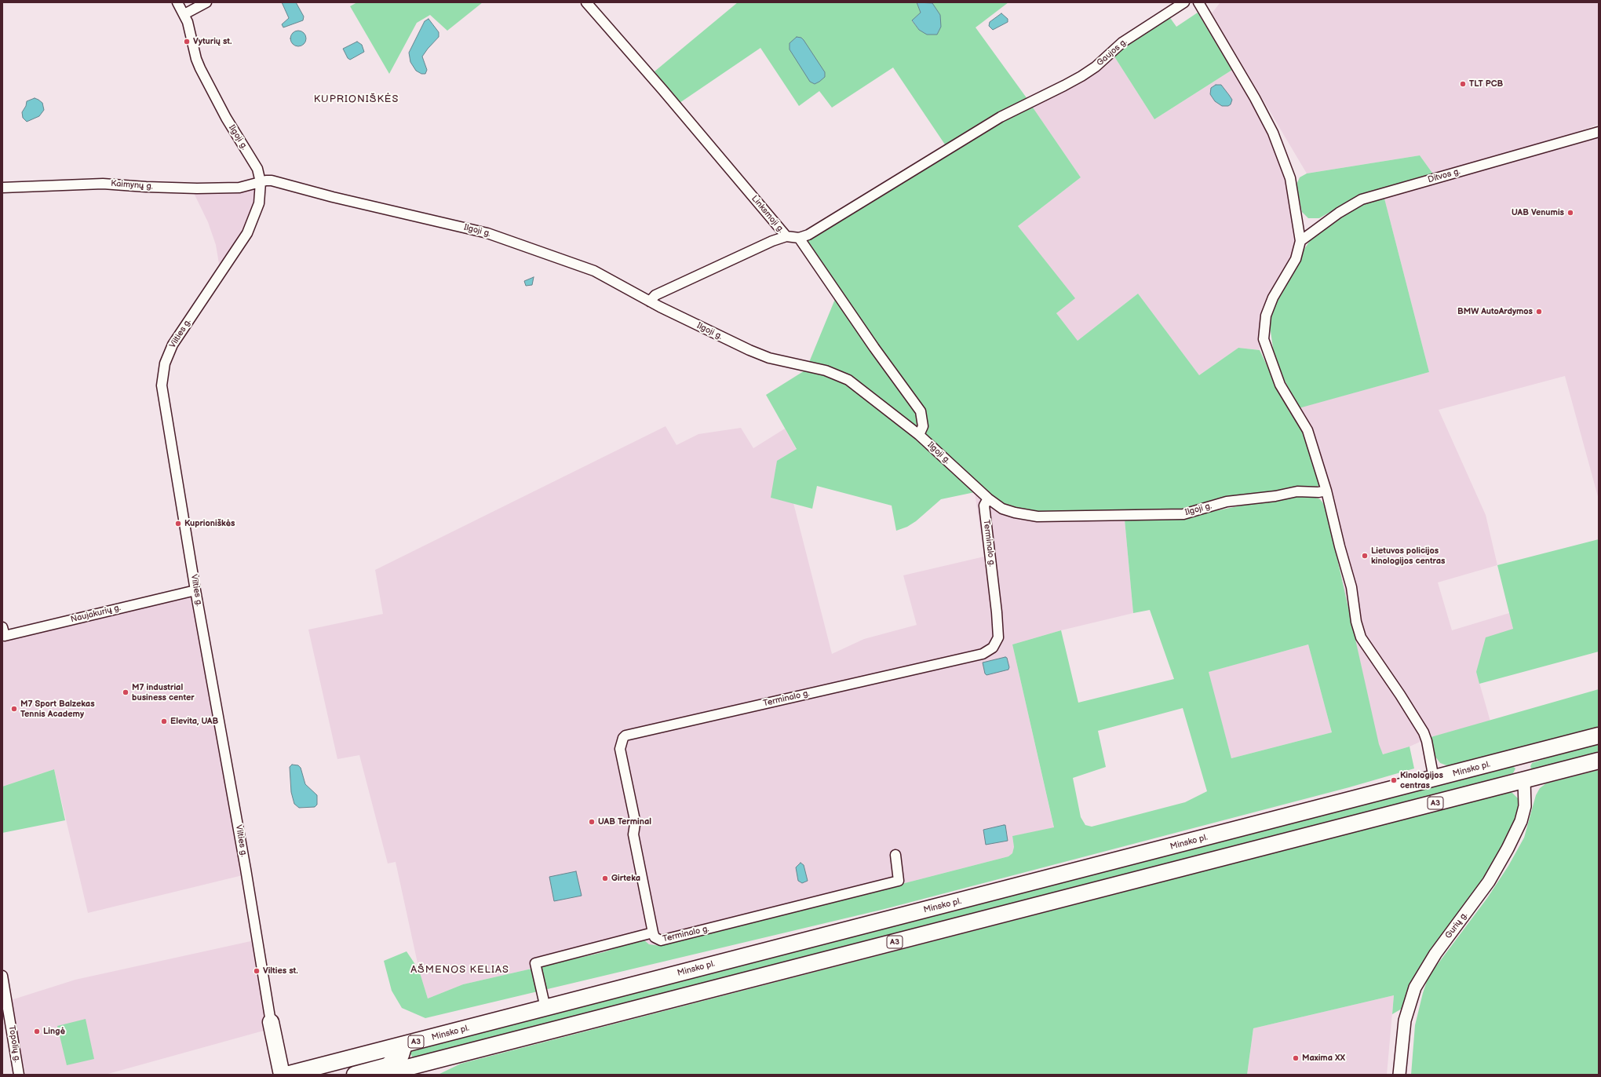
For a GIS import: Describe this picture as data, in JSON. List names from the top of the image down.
{
  "streets": {
    "highway": ["Minsko pl.", "A3"],
    "street": [
      "Gaujos g.",
      "Ilgoji g.",
      "Ditvos g.",
      "Kaimynų g.",
      "Linksmoji g.",
      "Vilties g.",
      "Terminalo g.",
      "Naujakurių g.",
      "Gurių g.",
      "Topolių g."
    ]
  },
  "crossings": [
    ["Gaujos g.", "Linksmoji g."],
    ["Ilgoji g.", "Kaimynų g."],
    ["Ilgoji g.", "Vilties g."],
    ["Ilgoji g.", "Terminalo g."],
    ["Kaimynų g.", "Vilties g."],
    ["Vilties g.", "Naujakurių g."],
    ["Terminalo g.", "Minsko pl."],
    ["A3", "Gurių g."]
  ],
  "districts": ["KUPRIONIŠKĖS", "AŠMENOS KELIAS"],
  "places": [
    "Vyturių st.",
    "TLT PCB",
    "UAB Venumis",
    "BMW AutoArdymos",
    "Kuprioniškės",
    "Lietuvos policijos kinologijos centras",
    "M7 industrial business center",
    "M7 Sport Balzekas Tennis Academy",
    "Elevita, UAB",
    "Kinologijos centras",
    "UAB Terminal",
    "Girteka",
    "Vilties st.",
    "Lingė",
    "Maxima XX"
  ]
}
